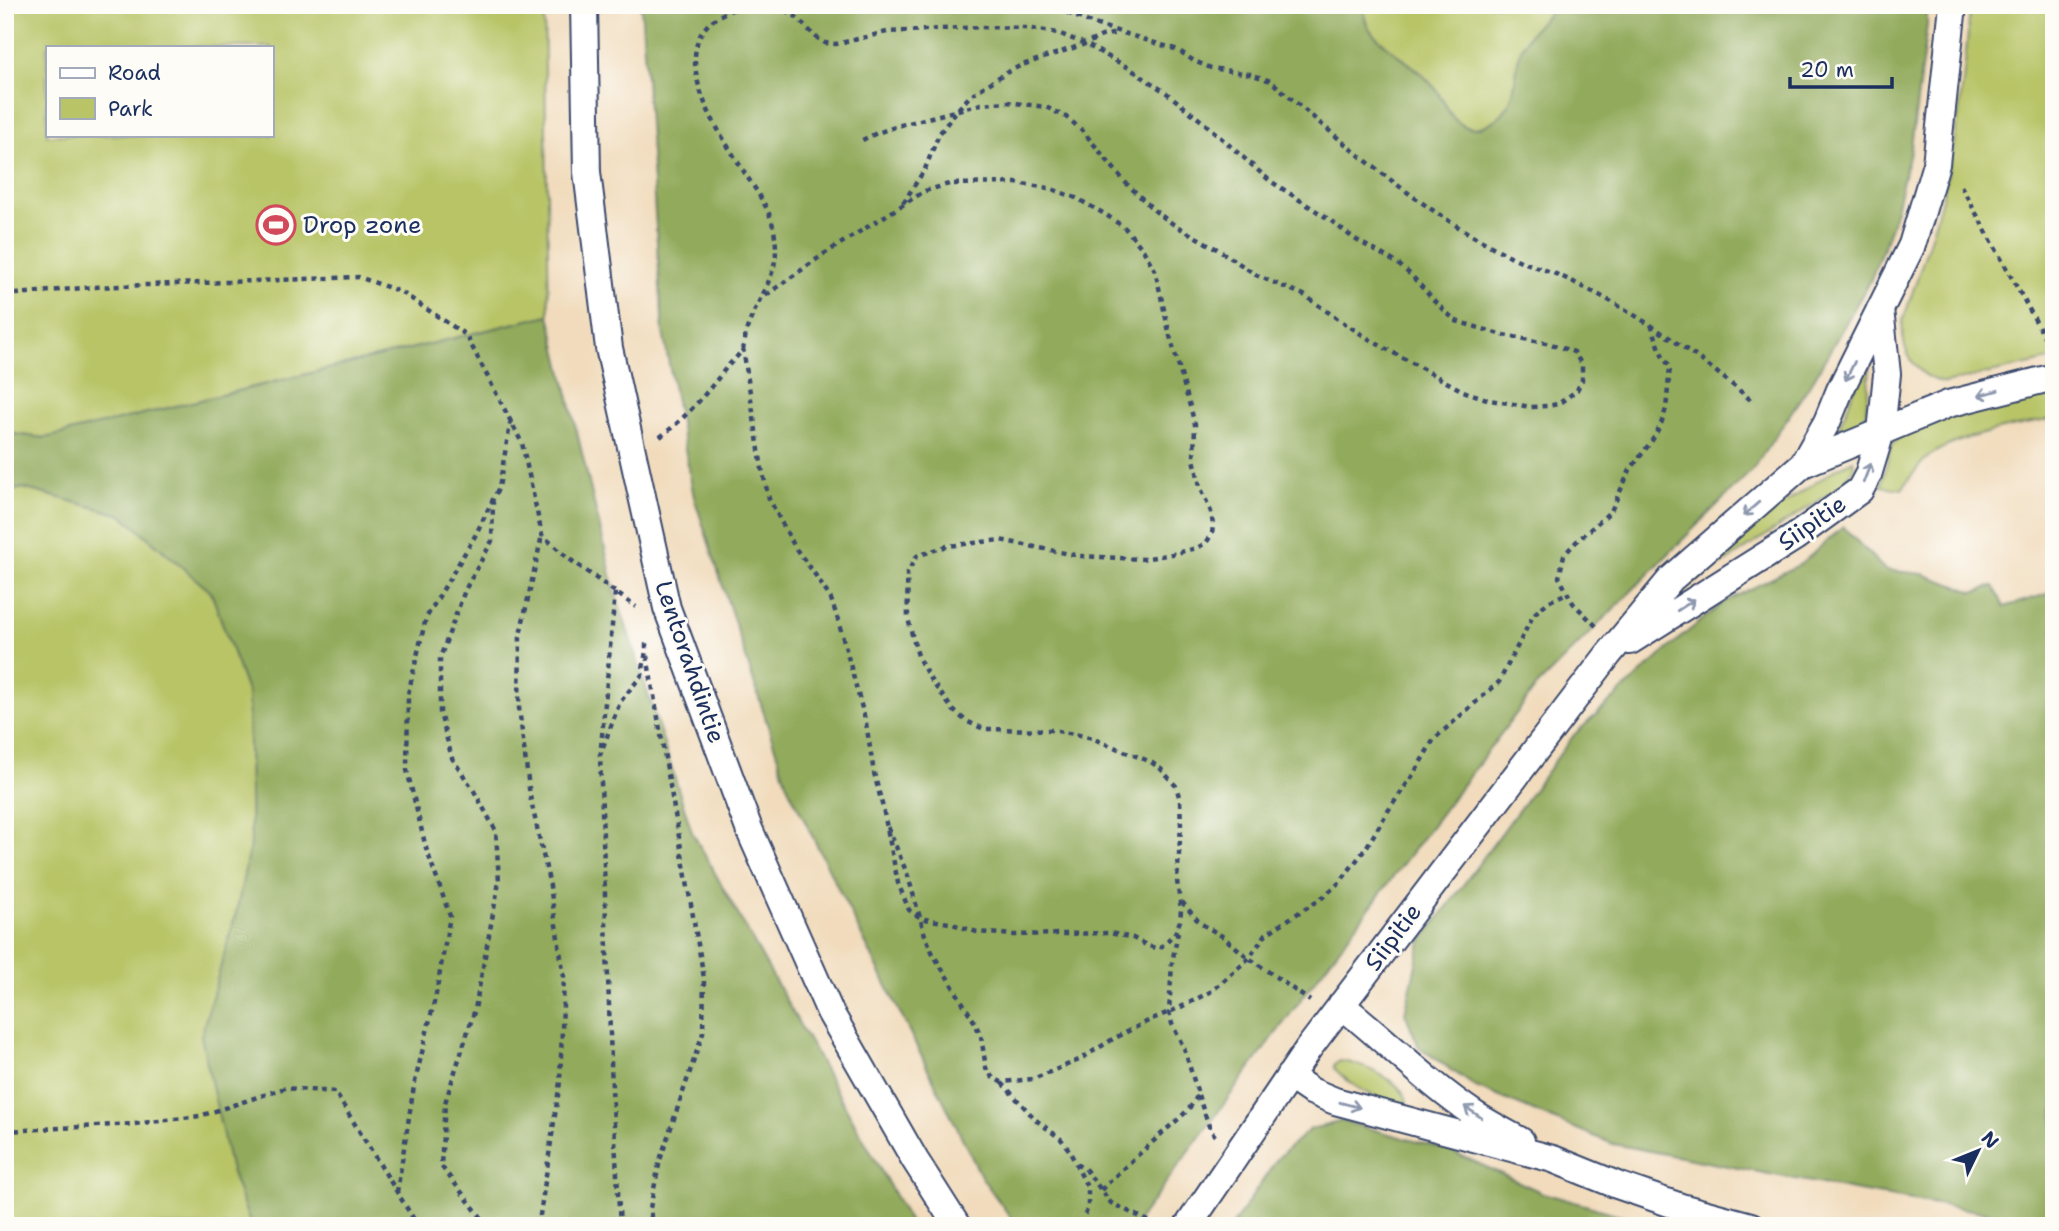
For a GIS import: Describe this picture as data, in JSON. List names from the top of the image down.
{
  "streets": {
    "street": ["Siipitie", "Lentorahdintie"]
  },
  "places": {
    "sports": ["Drop zone"]
  },
  "legend": ["Road", "Park"],
  "scale_bar": "20 m",
  "north": "top right"
}
